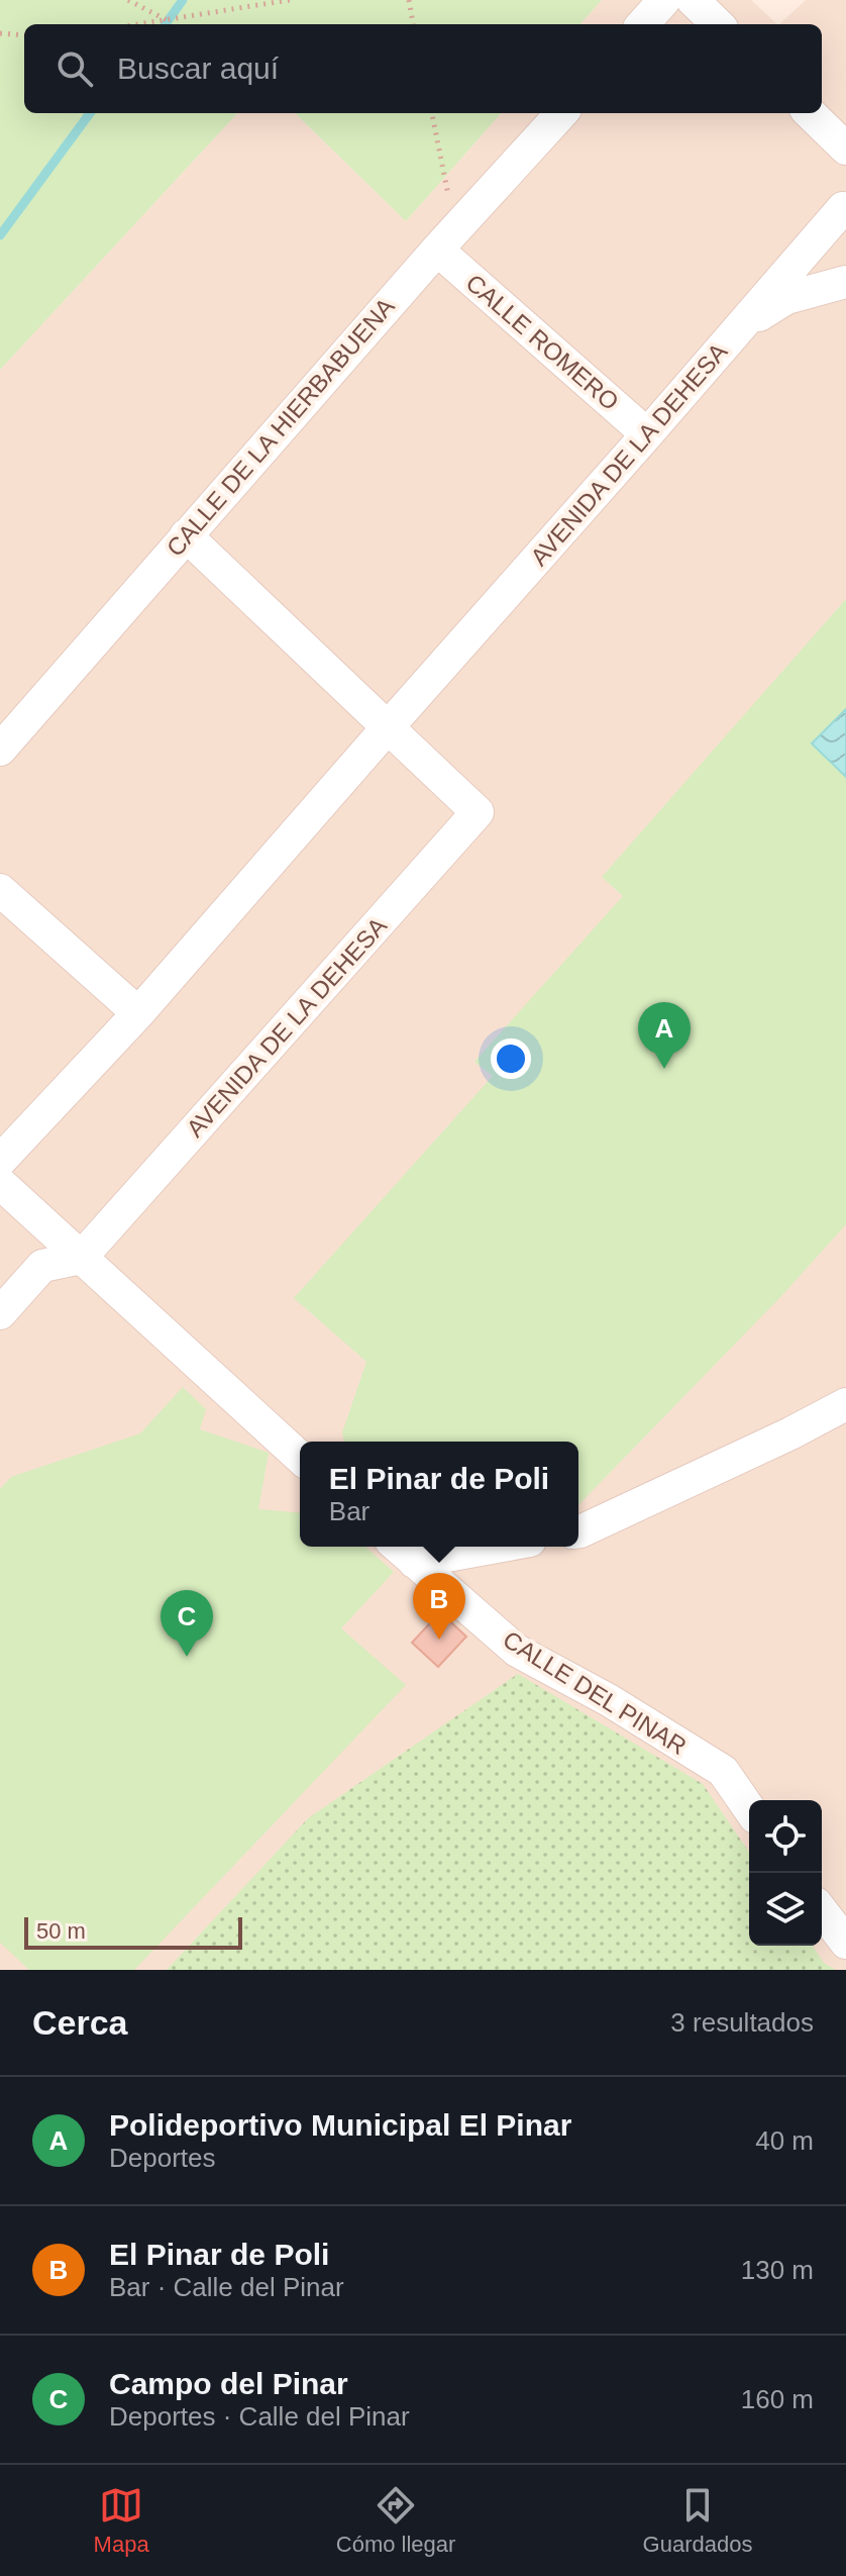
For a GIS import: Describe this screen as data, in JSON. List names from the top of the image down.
{
  "streets": {
    "street": [
      "CALLE ROMERO",
      "CALLE DE LA HIERBABUENA",
      "AVENIDA DE LA DEHESA",
      "CALLE DEL PINAR"
    ]
  },
  "crossings": [
    ["CALLE ROMERO", "CALLE DE LA HIERBABUENA"],
    ["CALLE ROMERO", "AVENIDA DE LA DEHESA"]
  ],
  "scale_bar": "50 m",
  "page": {
    "search": "Buscar aquí",
    "pins": ["A", "B", "C"],
    "popup": ["El Pinar de Poli", "Bar"],
    "scale": "50 m",
    "heading": ["Cerca", "3 resultados"],
    "list": [
      {
        "mark": "A",
        "name": "Polideportivo Municipal El Pinar",
        "note": "Deportes",
        "value": "40 m"
      },
      {
        "mark": "B",
        "name": "El Pinar de Poli",
        "note": "Bar · Calle del Pinar",
        "value": "130 m"
      },
      {
        "mark": "C",
        "name": "Campo del Pinar",
        "note": "Deportes · Calle del Pinar",
        "value": "160 m"
      }
    ],
    "nav": ["Mapa", "Cómo llegar", "Guardados"]
  }
}
